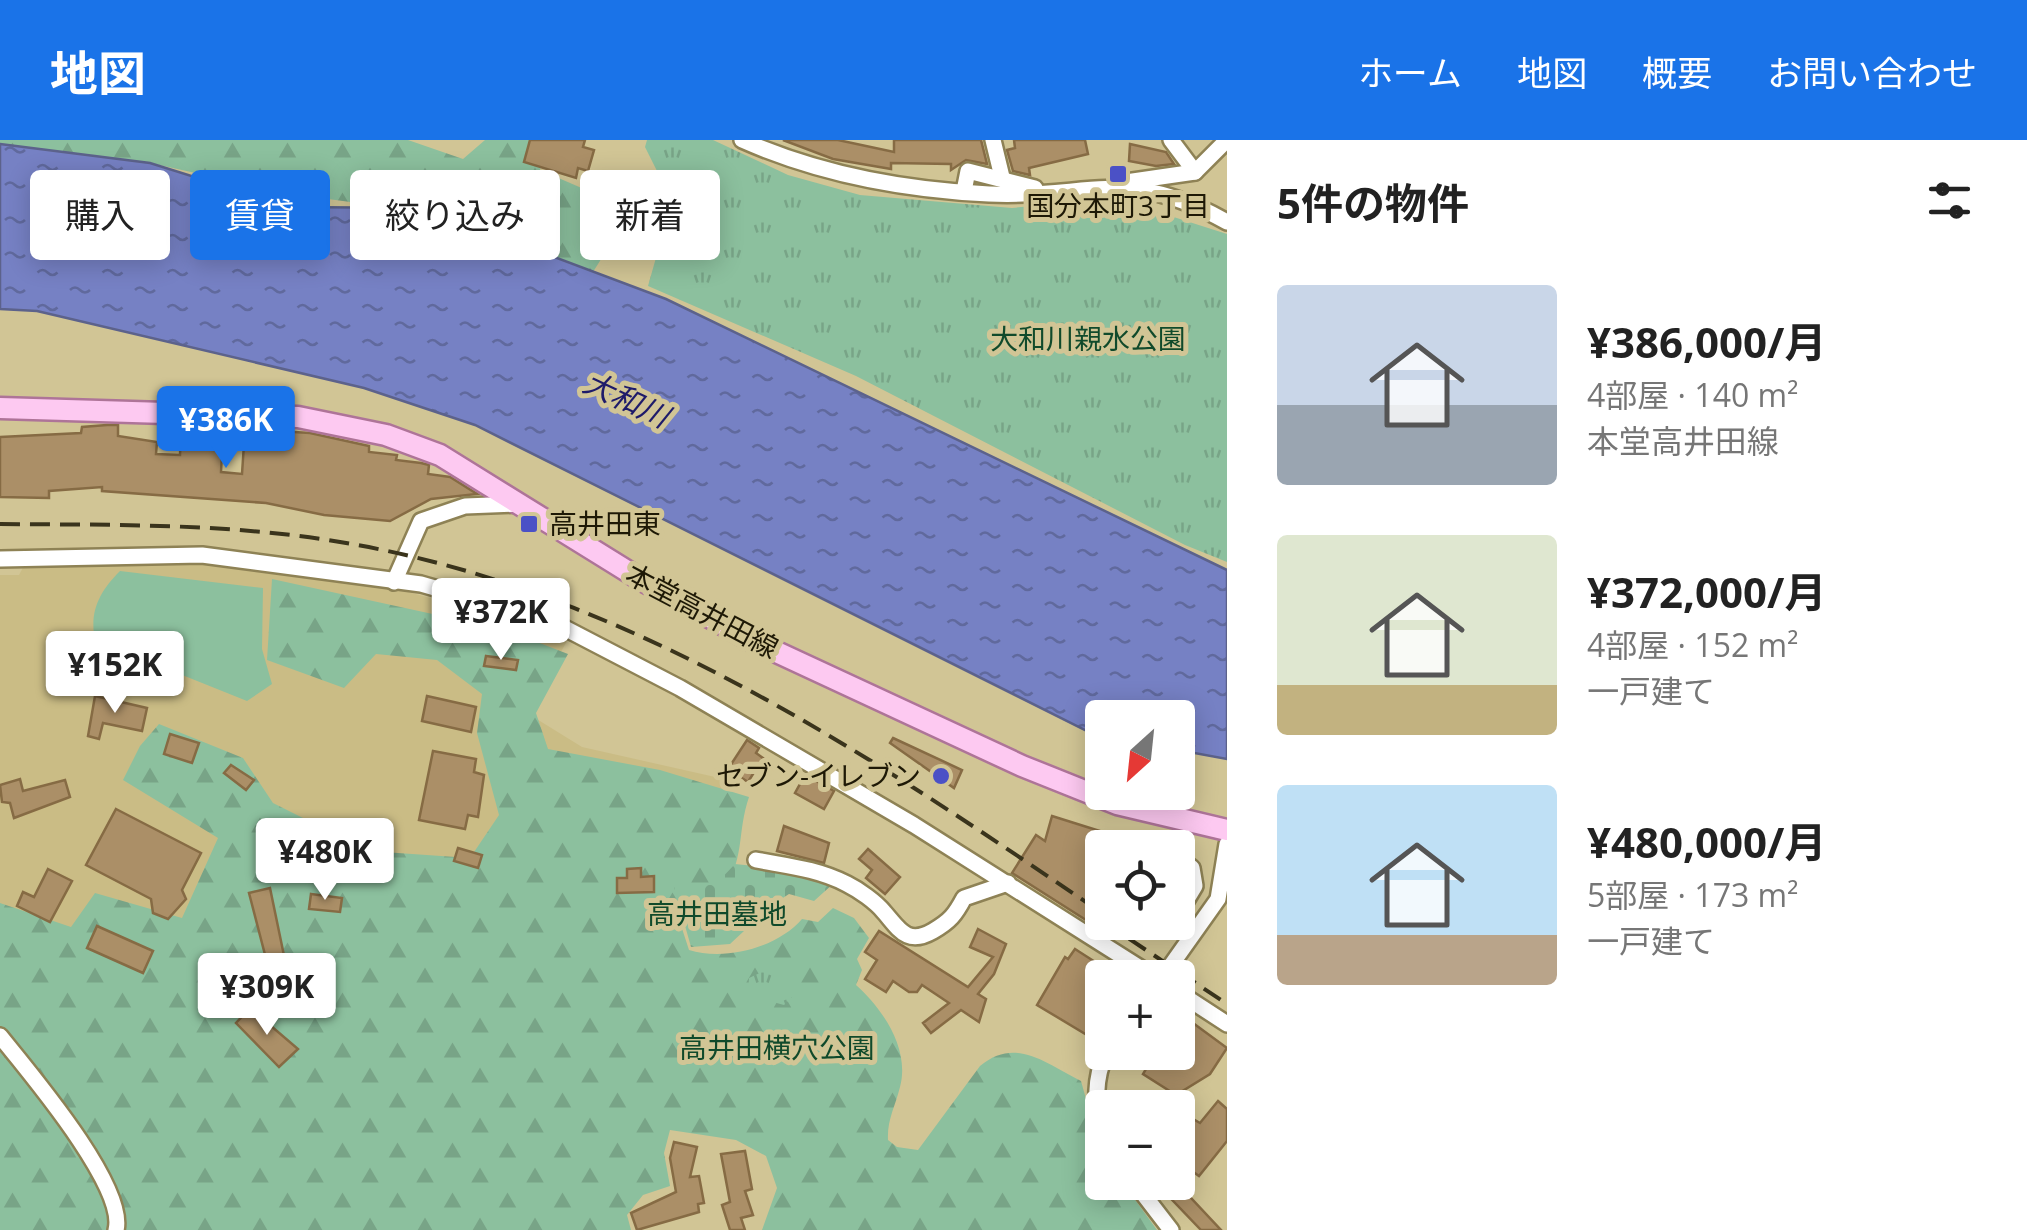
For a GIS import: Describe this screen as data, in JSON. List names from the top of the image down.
{
  "streets": {
    "main road": ["本堂高井田線"]
  },
  "water": ["大和川"],
  "parks": ["大和川親水公園", "高井田墓地", "高井田横穴公園"],
  "places": {
    "transit": ["国分本町3丁目", "高井田東"],
    "other": ["セブン-イレブン"]
  },
  "north": "bottom left",
  "page": {
    "header": "地図",
    "nav": [
      "ホーム",
      "地図",
      "概要",
      "お問い合わせ"
    ],
    "heading": "5件の物件",
    "chip": [
      "購入",
      "賃貸",
      "絞り込み",
      "新着"
    ],
    "list": [
      {
        "name": "¥386,000/月",
        "note": "4部屋 · 140 m² · 本堂高井田線"
      },
      {
        "name": "¥372,000/月",
        "note": "4部屋 · 152 m² · 一戸建て"
      },
      {
        "name": "¥480,000/月",
        "note": "5部屋 · 173 m² · 一戸建て"
      }
    ],
    "price": [
      "¥386K",
      "¥372K",
      "¥152K",
      "¥480K",
      "¥309K"
    ],
    "map_buttons": ["+", "−"]
  }
}
